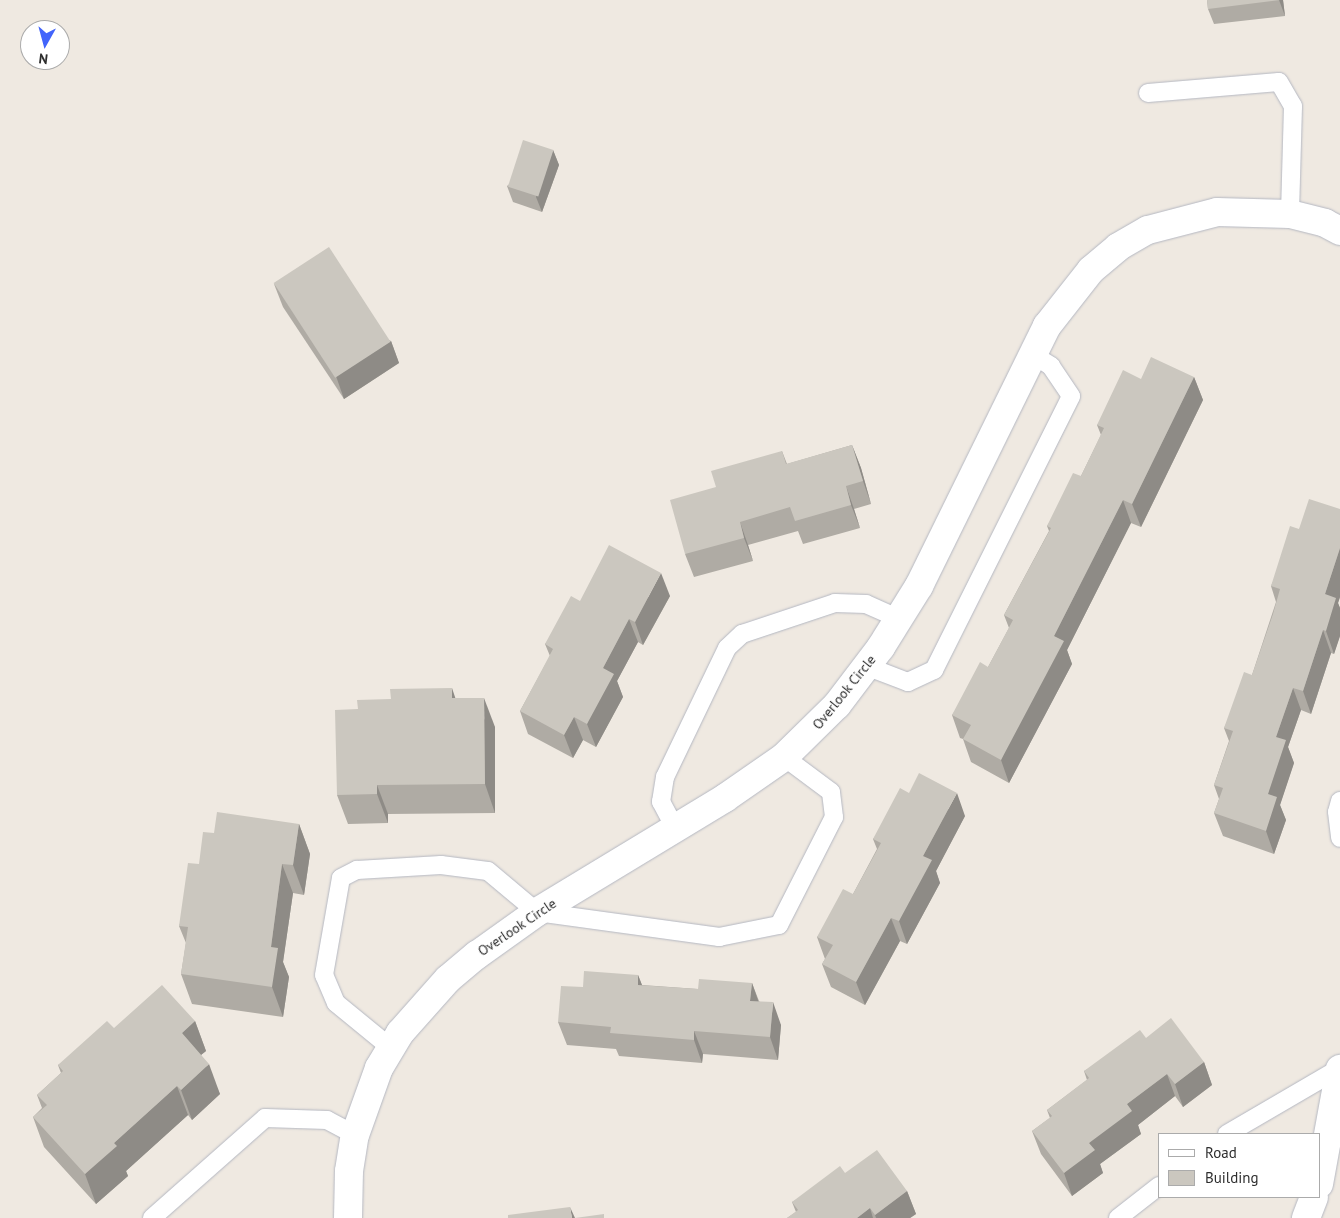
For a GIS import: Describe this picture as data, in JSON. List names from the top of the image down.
{
  "streets": {
    "street": ["Overlook Circle"]
  },
  "legend": ["Road", "Building"],
  "north": "bottom"
}
